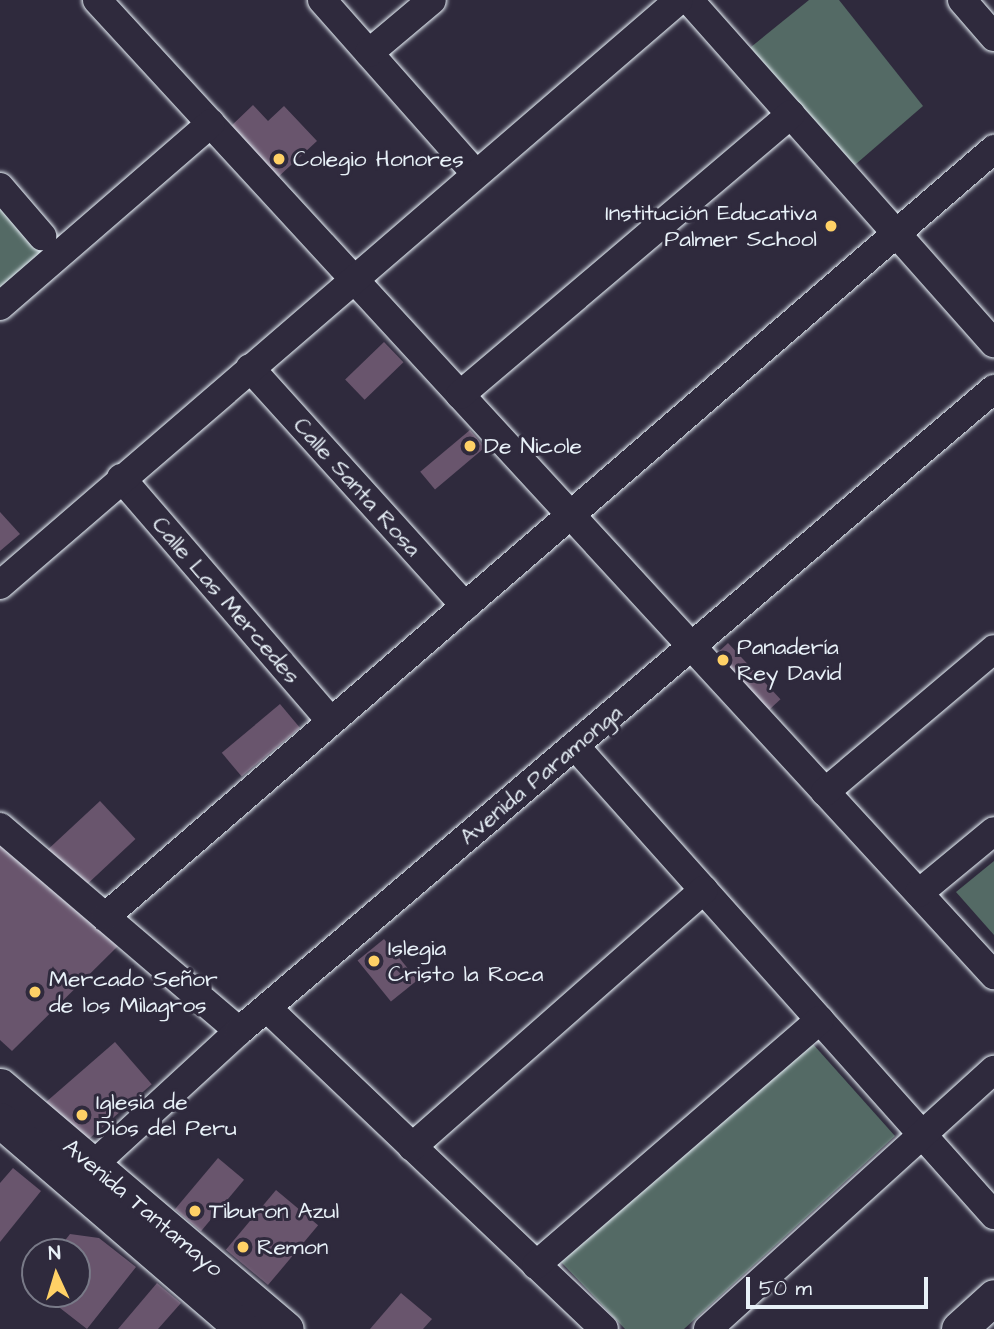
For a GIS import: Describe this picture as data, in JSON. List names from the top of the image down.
{
  "streets": {
    "street": [
      "Calle Santa Rosa",
      "Calle Las Mercedes",
      "Avenida Paramonga",
      "Avenida Tantamayo"
    ]
  },
  "crossings": [
    ["Avenida Paramonga", "Avenida Tantamayo"]
  ],
  "places": [
    "Colegio Honores",
    "Institución Educativa Palmer School",
    "De Nicole",
    "Panadería Rey David",
    "Islegia Cristo la Roca",
    "Mercado Señor de los Milagros",
    "Iglesia de Dios del Peru",
    "Tiburon Azul",
    "Remon"
  ],
  "scale_bar": "50 m",
  "north": "top"
}
